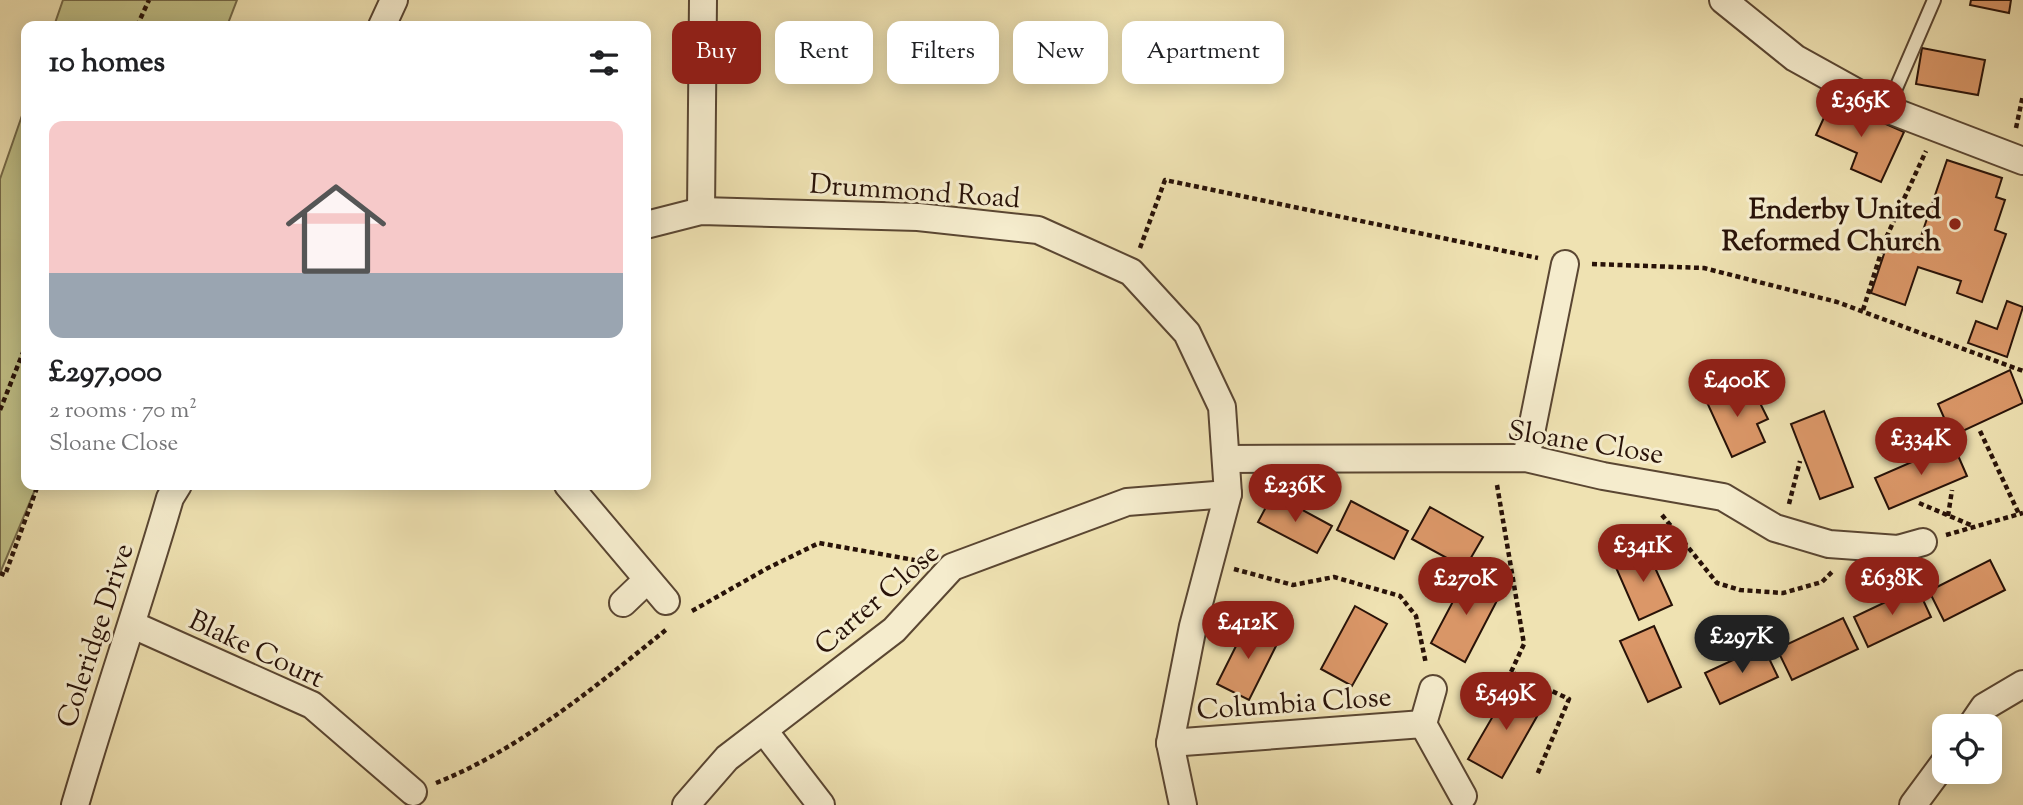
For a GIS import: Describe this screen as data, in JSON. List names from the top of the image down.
{
  "streets": {
    "street": [
      "Drummond Road",
      "Sloane Close",
      "Carter Close",
      "Coleridge Drive",
      "Blake Court",
      "Columbia Close"
    ]
  },
  "crossings": [
    ["Drummond Road", "Sloane Close"],
    ["Drummond Road", "Carter Close"],
    ["Drummond Road", "Columbia Close"],
    ["Coleridge Drive", "Blake Court"]
  ],
  "places": ["Enderby United Reformed Church"],
  "page": {
    "chip": [
      "Buy",
      "Rent",
      "Filters",
      "New",
      "Apartment"
    ],
    "heading": "10 homes",
    "price": [
      "£365K",
      "£400K",
      "£334K",
      "£236K",
      "£341K",
      "£270K",
      "£638K",
      "£412K",
      "£297K",
      "£549K"
    ],
    "list": [
      {
        "name": "£297,000",
        "note": "2 rooms · 70 m² · Sloane Close"
      }
    ]
  }
}
